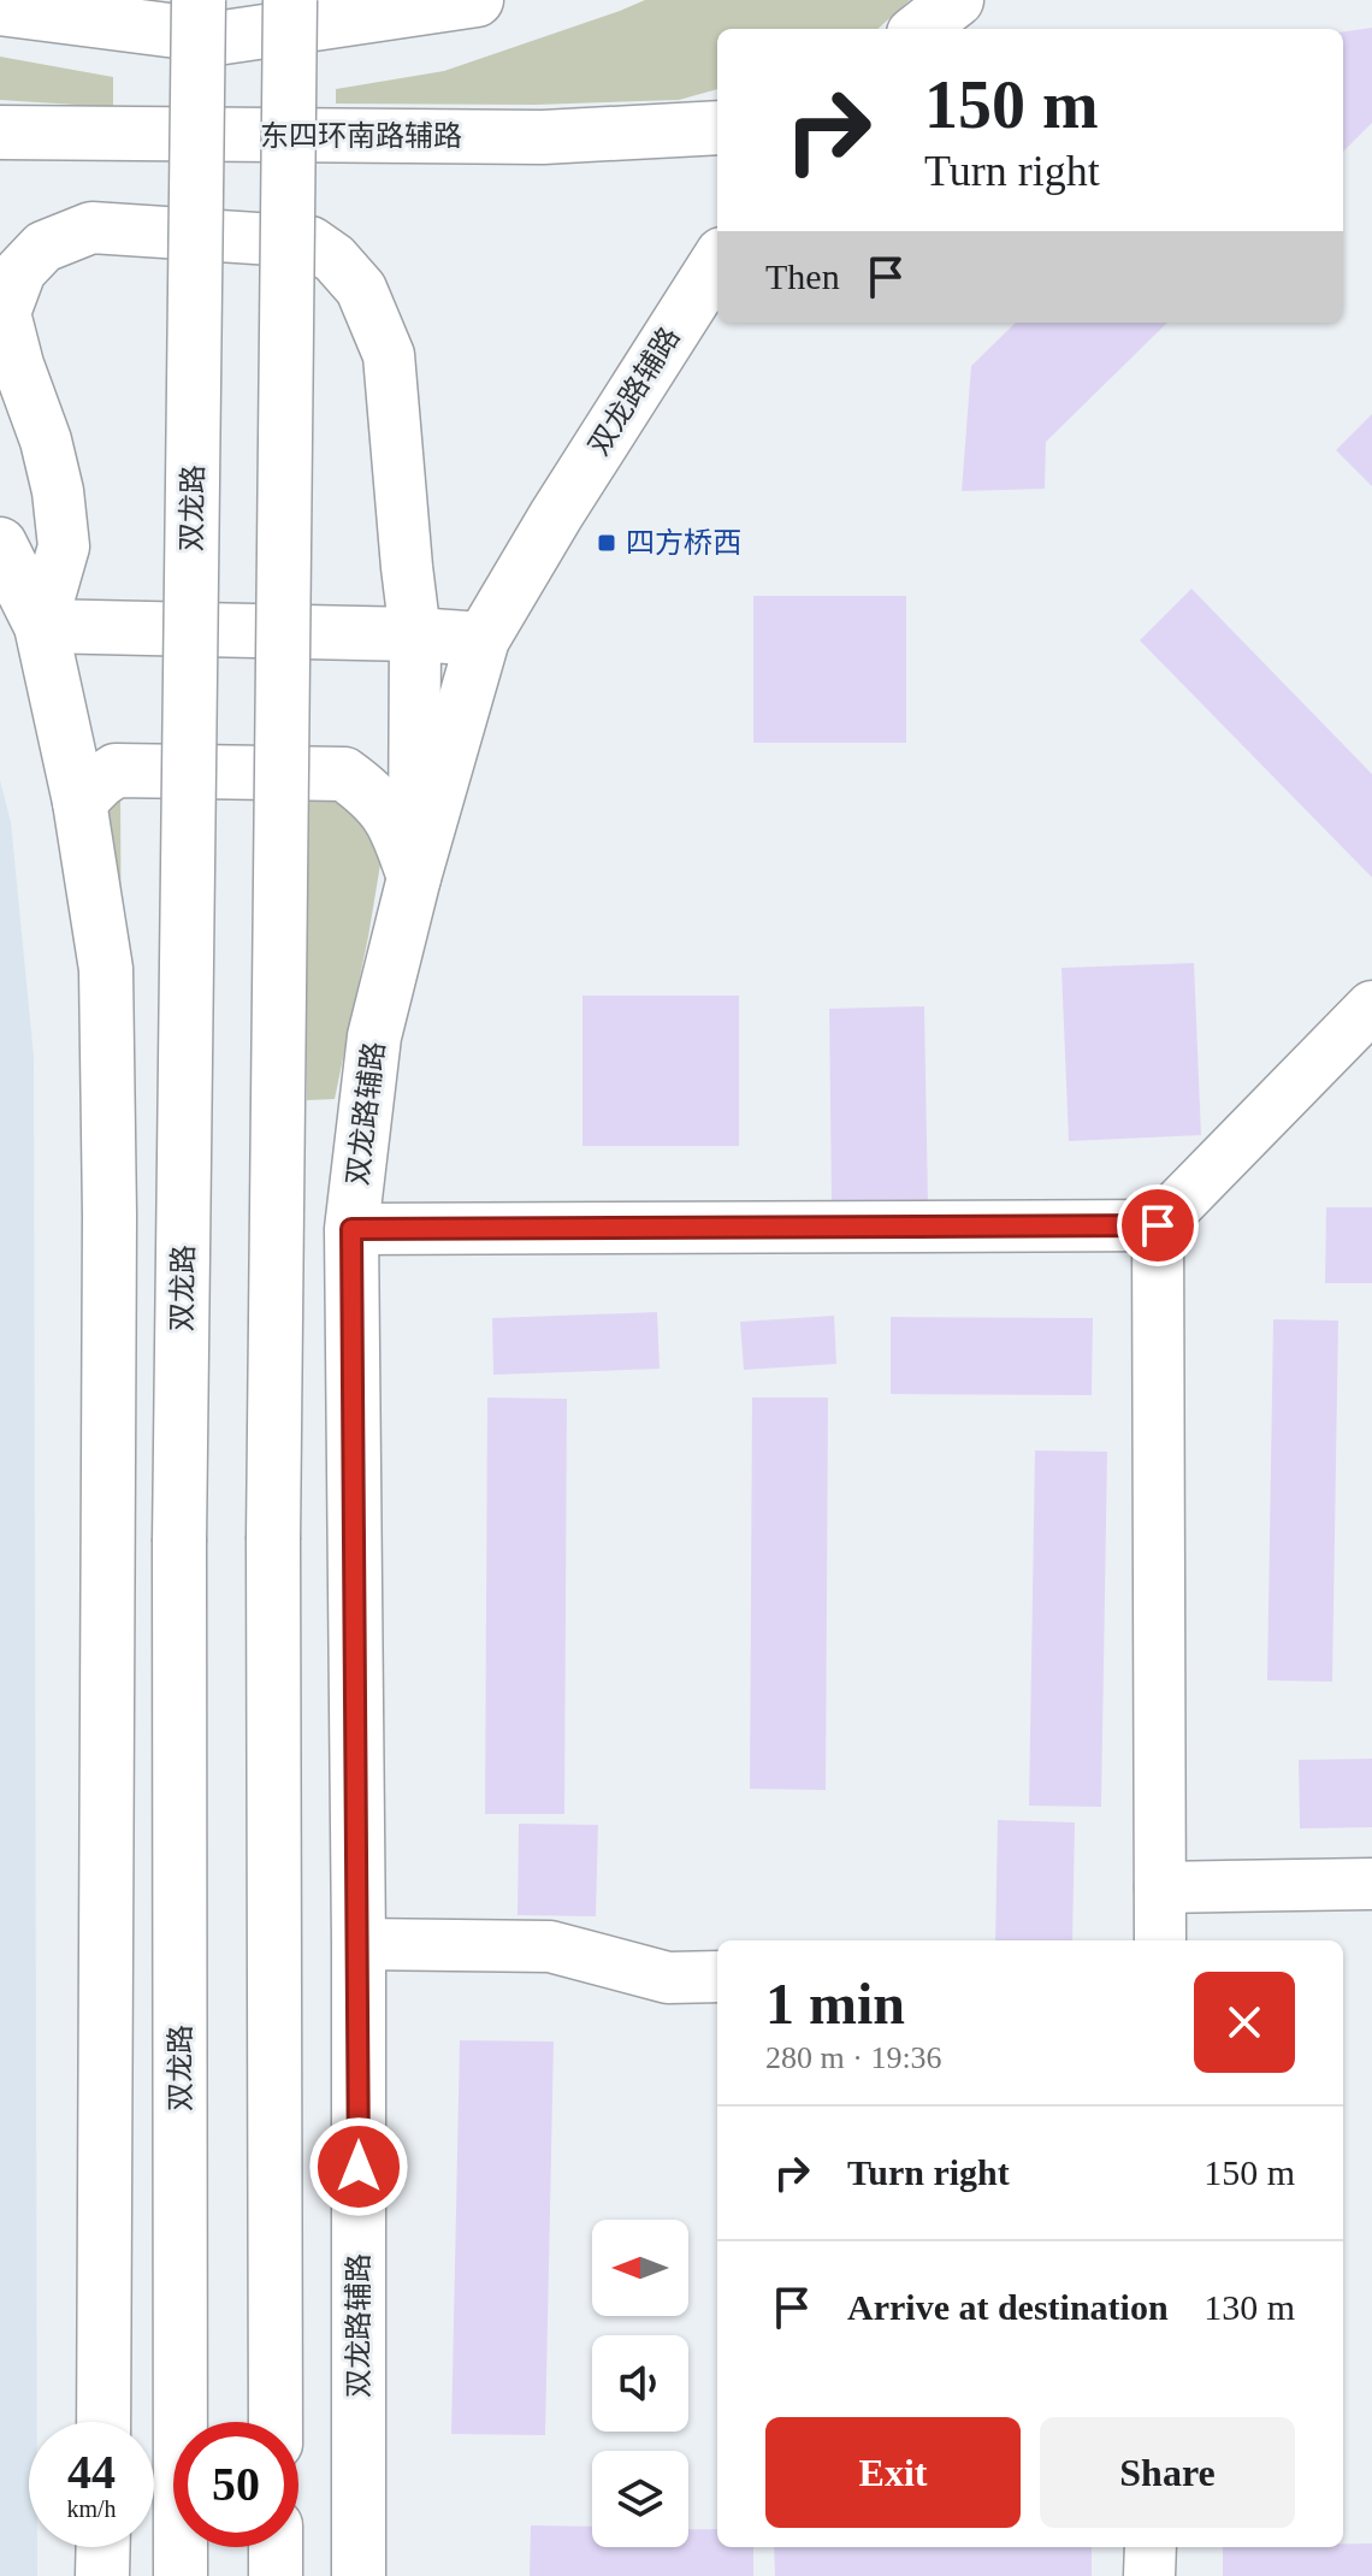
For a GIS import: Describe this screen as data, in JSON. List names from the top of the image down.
{
  "streets": {
    "main road": ["东四环南路辅路", "双龙路辅路", "双龙路"]
  },
  "places": {
    "transit": ["四方桥西"]
  },
  "north": "left",
  "page": {
    "turn": ["150 m", "Turn right"],
    "then": "Then",
    "heading": ["1 min", "280 m · 19:36"],
    "list": [
      {
        "name": "Turn right",
        "value": "150 m"
      },
      {
        "name": "Arrive at destination",
        "value": "130 m"
      }
    ],
    "buttons": ["Exit", "Share"],
    "speed": "44 km/h",
    "limit": "50"
  }
}
